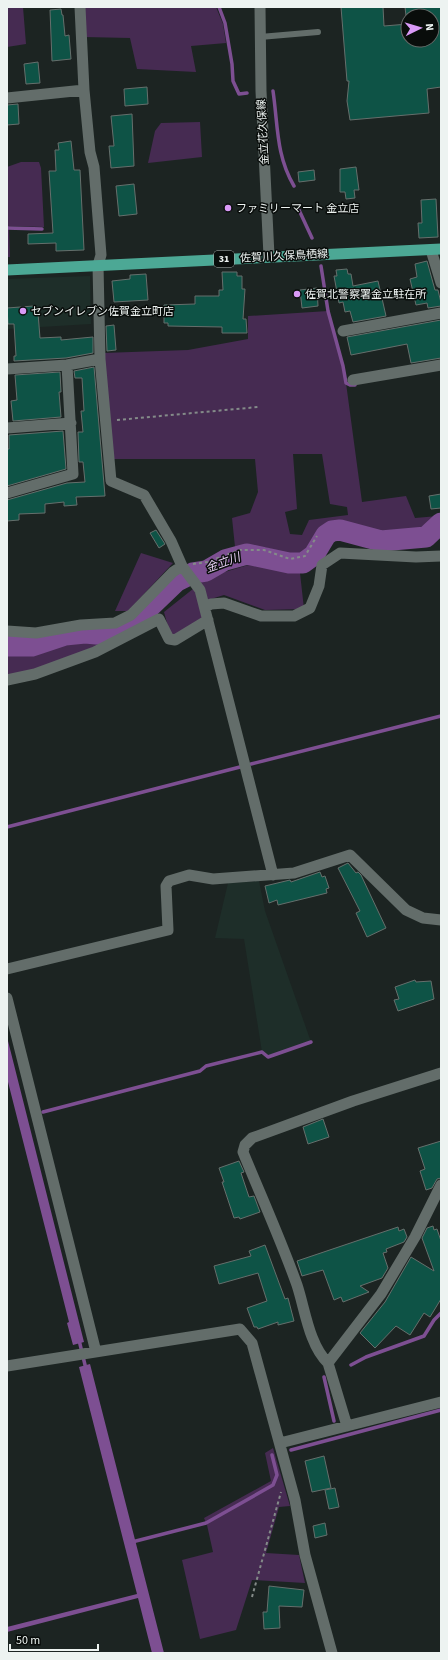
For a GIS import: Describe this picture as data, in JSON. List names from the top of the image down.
{
  "streets": {
    "main road": ["佐賀川久保鳥栖線", "31"],
    "street": ["金立花久保線"]
  },
  "crossings": [
    ["金立花久保線", "佐賀川久保鳥栖線"]
  ],
  "water": ["金立川"],
  "places": ["ファミリーマート 金立店", "佐賀北警察署金立駐在所", "セブンイレブン佐賀金立町店"],
  "scale_bar": "50 m",
  "north": "right"
}
